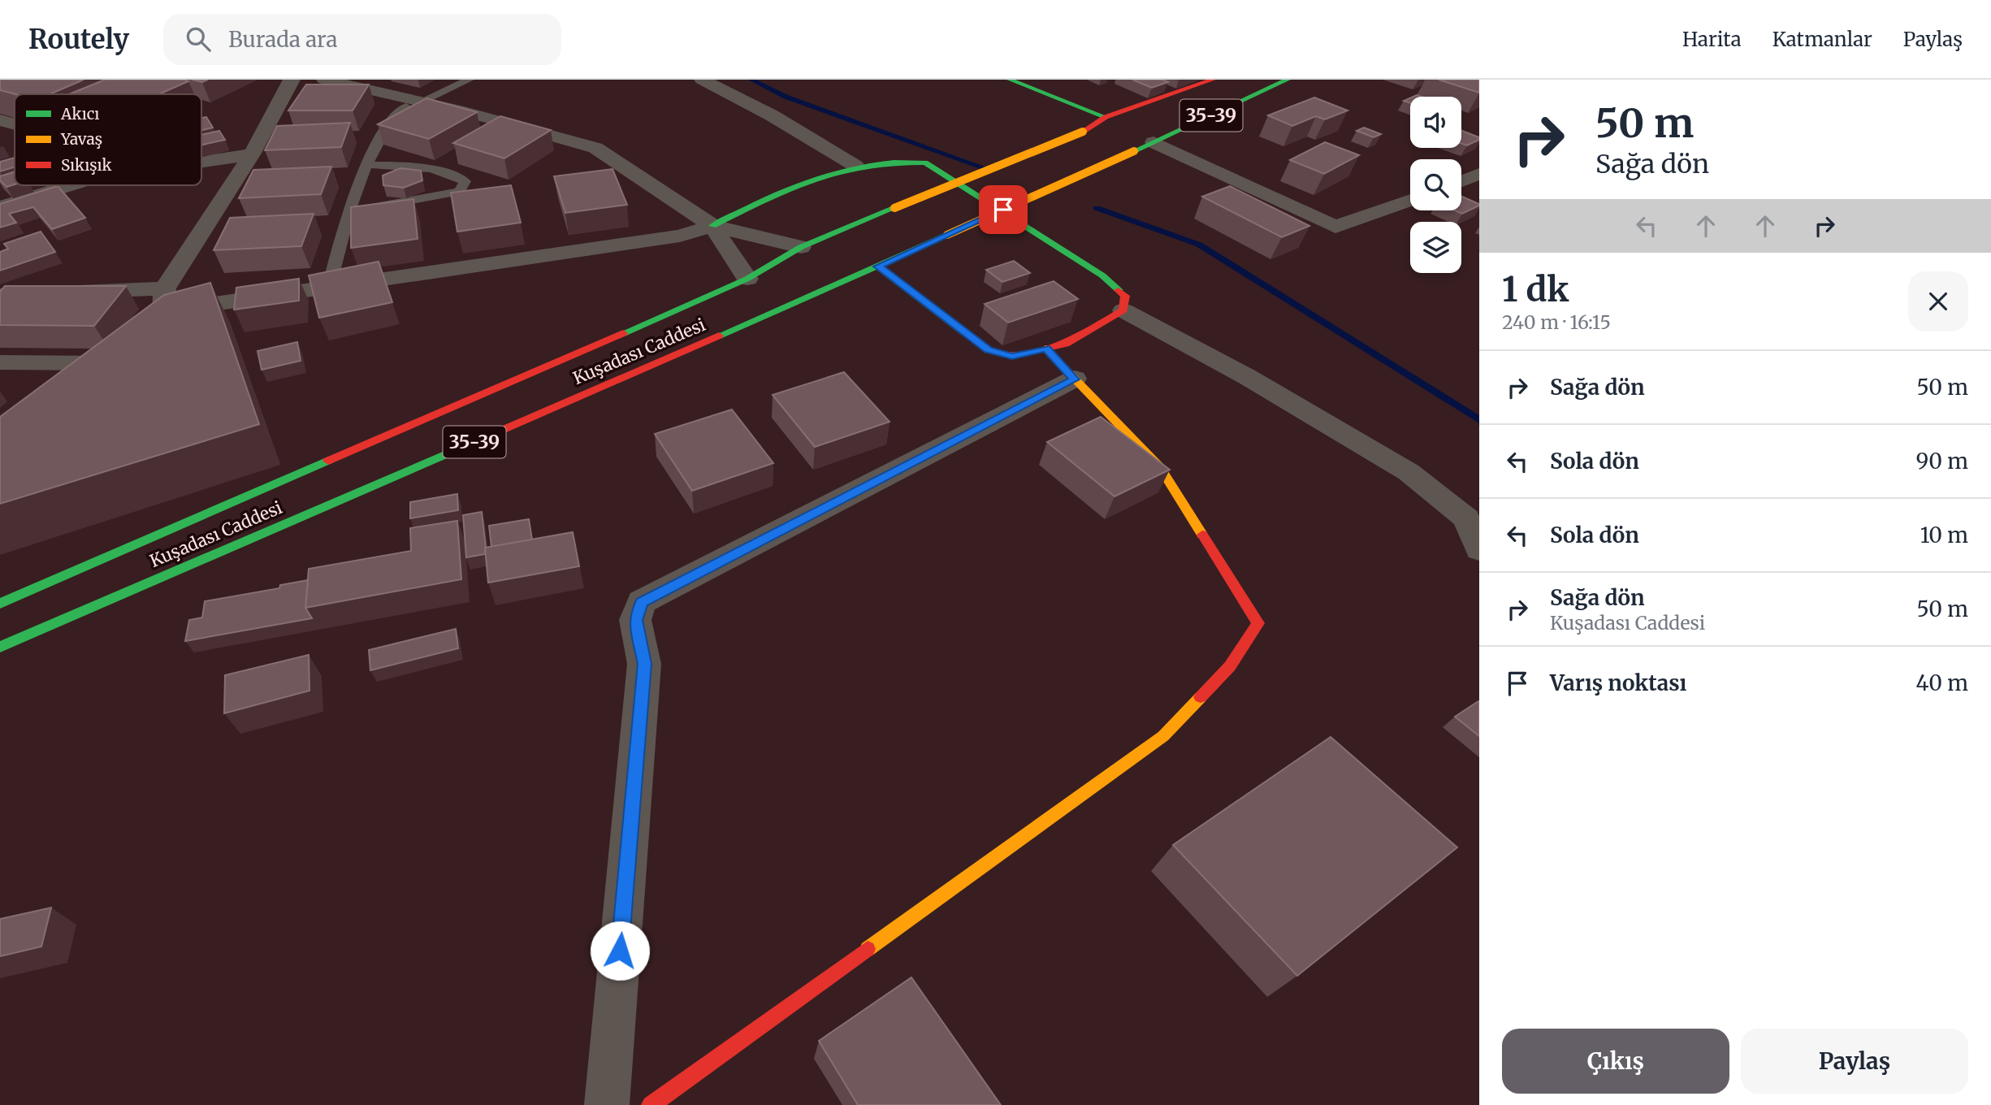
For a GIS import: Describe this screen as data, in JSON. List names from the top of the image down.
{
  "streets": {
    "main road": ["35-39", "Kuşadası Caddesi"]
  },
  "legend": ["Akıcı", "Yavaş", "Sıkışık"],
  "page": {
    "header": "Routely",
    "search": "Burada ara",
    "nav": ["Harita", "Katmanlar", "Paylaş"],
    "turn": ["50 m", "Sağa dön"],
    "heading": ["1 dk", "240 m · 16:15"],
    "list": [
      {
        "name": "Sağa dön",
        "value": "50 m"
      },
      {
        "name": "Sola dön",
        "value": "90 m"
      },
      {
        "name": "Sola dön",
        "value": "10 m"
      },
      {
        "name": "Sağa dön",
        "note": "Kuşadası Caddesi",
        "value": "50 m"
      },
      {
        "name": "Varış noktası",
        "value": "40 m"
      }
    ],
    "buttons": ["Çıkış", "Paylaş"]
  }
}
